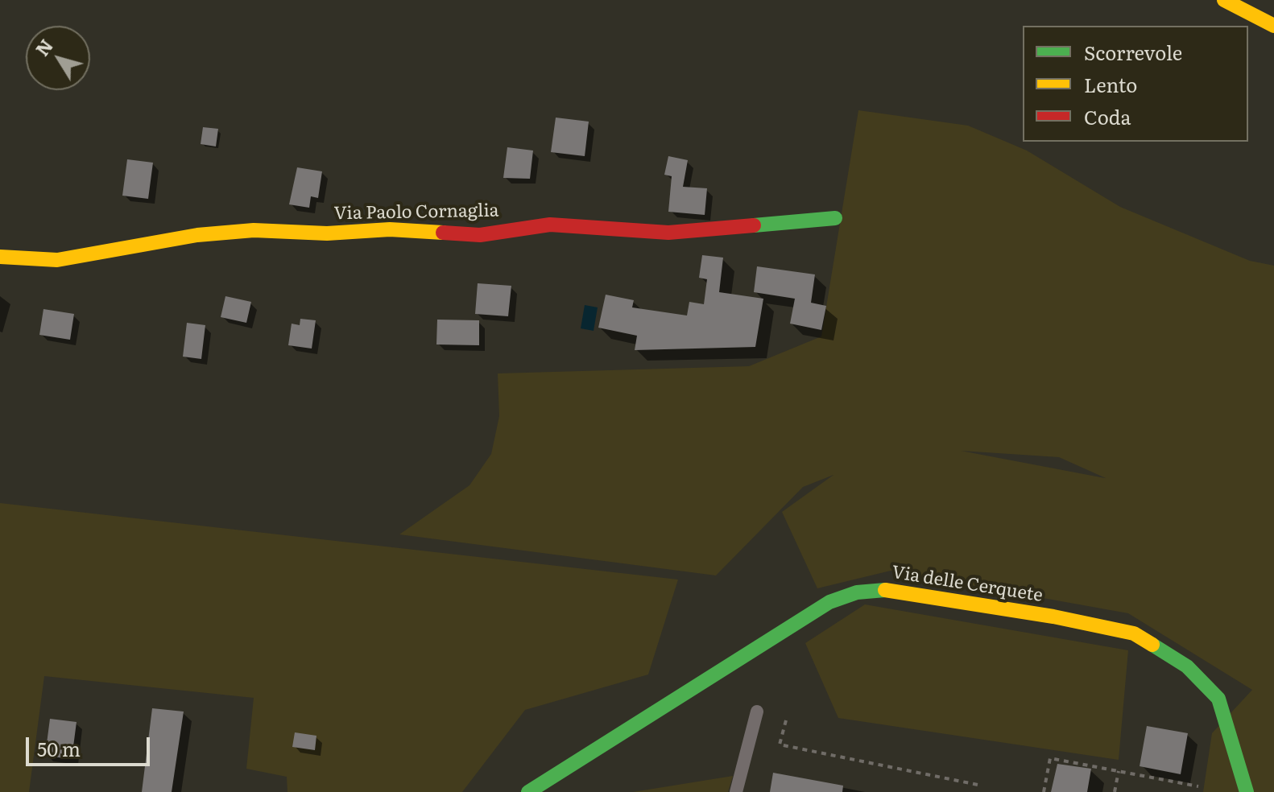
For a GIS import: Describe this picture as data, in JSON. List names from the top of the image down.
{
  "streets": {
    "street": ["Via Paolo Cornaglia", "Via delle Cerquete"]
  },
  "legend": ["Scorrevole", "Lento", "Coda"],
  "scale_bar": "50 m",
  "north": "top left"
}
